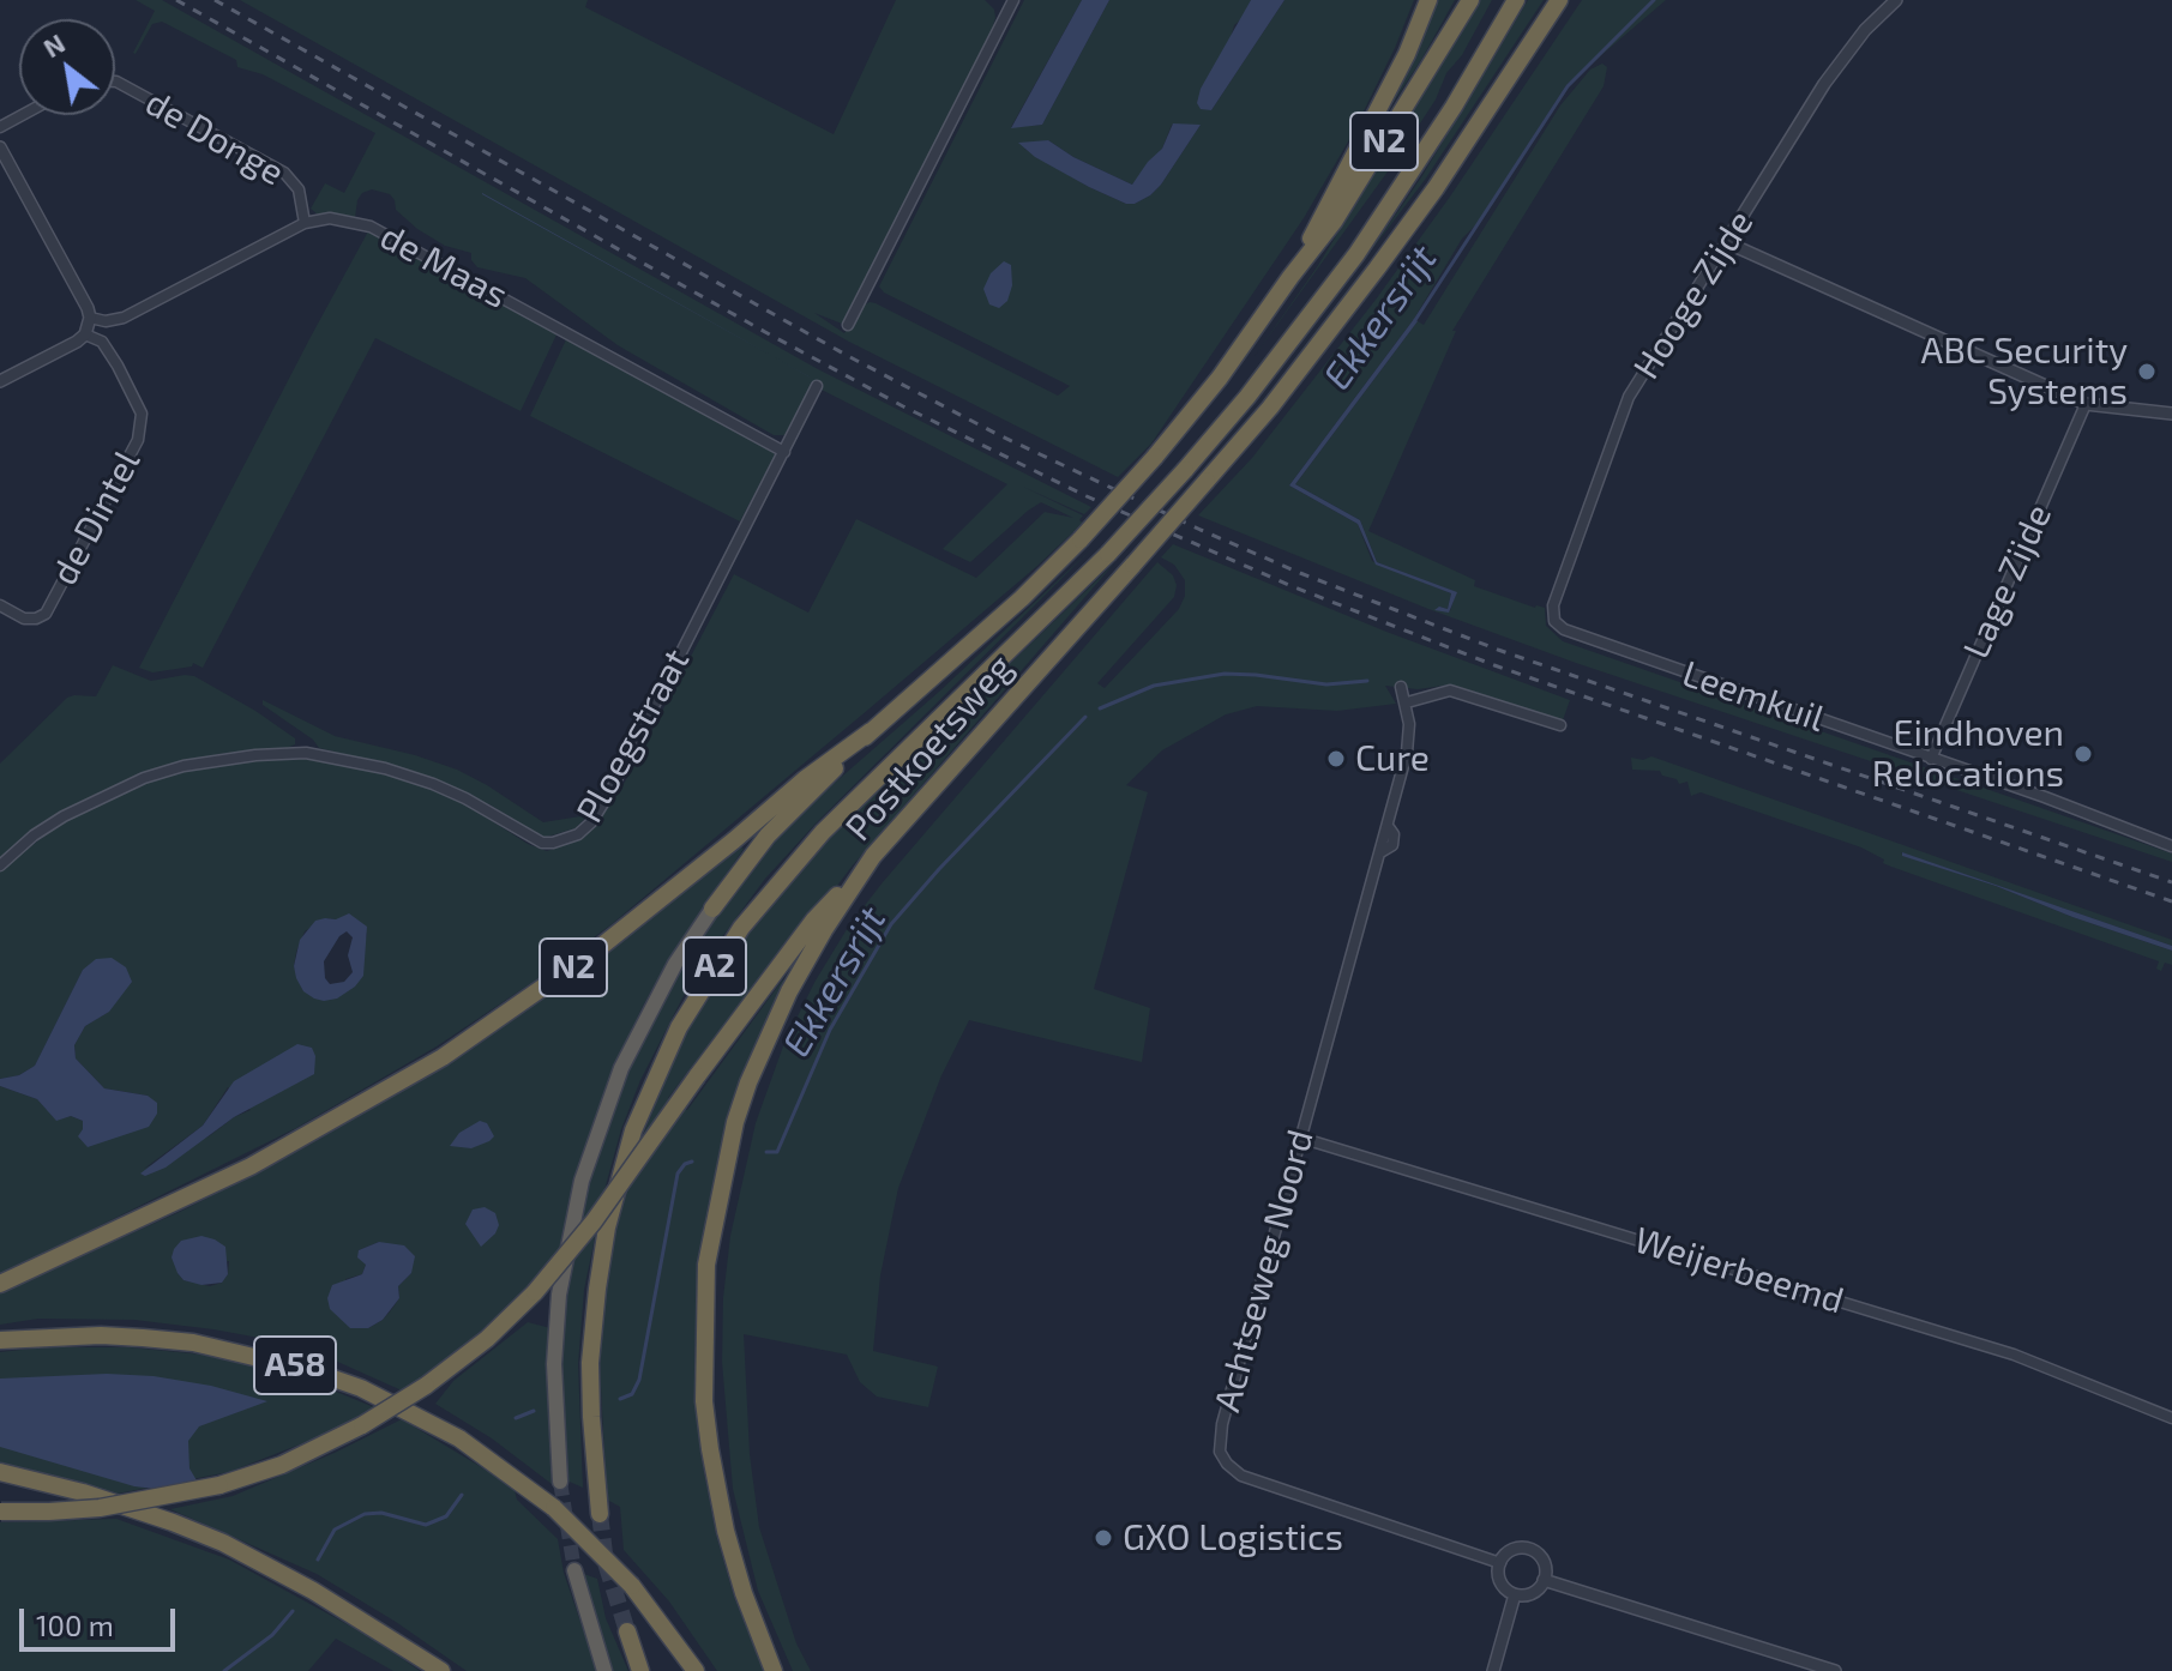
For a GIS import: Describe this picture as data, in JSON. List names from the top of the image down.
{
  "streets": {
    "highway": [
      "N2",
      "Postkoetsweg",
      "A2",
      "A58"
    ],
    "street": [
      "de Donge",
      "de Maas",
      "Hooge Zijde",
      "de Dintel",
      "Lage Zijde",
      "Leemkuil",
      "Ploegstraat",
      "Achtseweg Noord",
      "Weijerbeemd"
    ]
  },
  "crossings": [
    ["de Donge", "de Maas"],
    ["N2", "Postkoetsweg"],
    ["de Maas", "Ploegstraat"],
    ["Hooge Zijde", "Leemkuil"],
    ["Lage Zijde", "Leemkuil"],
    ["Postkoetsweg", "A58"],
    ["Achtseweg Noord", "Weijerbeemd"]
  ],
  "water": ["Ekkersrijt"],
  "places": [
    "ABC Security Systems",
    "Eindhoven Relocations",
    "Cure",
    "GXO Logistics"
  ],
  "scale_bar": "100 m",
  "north": "top left"
}
